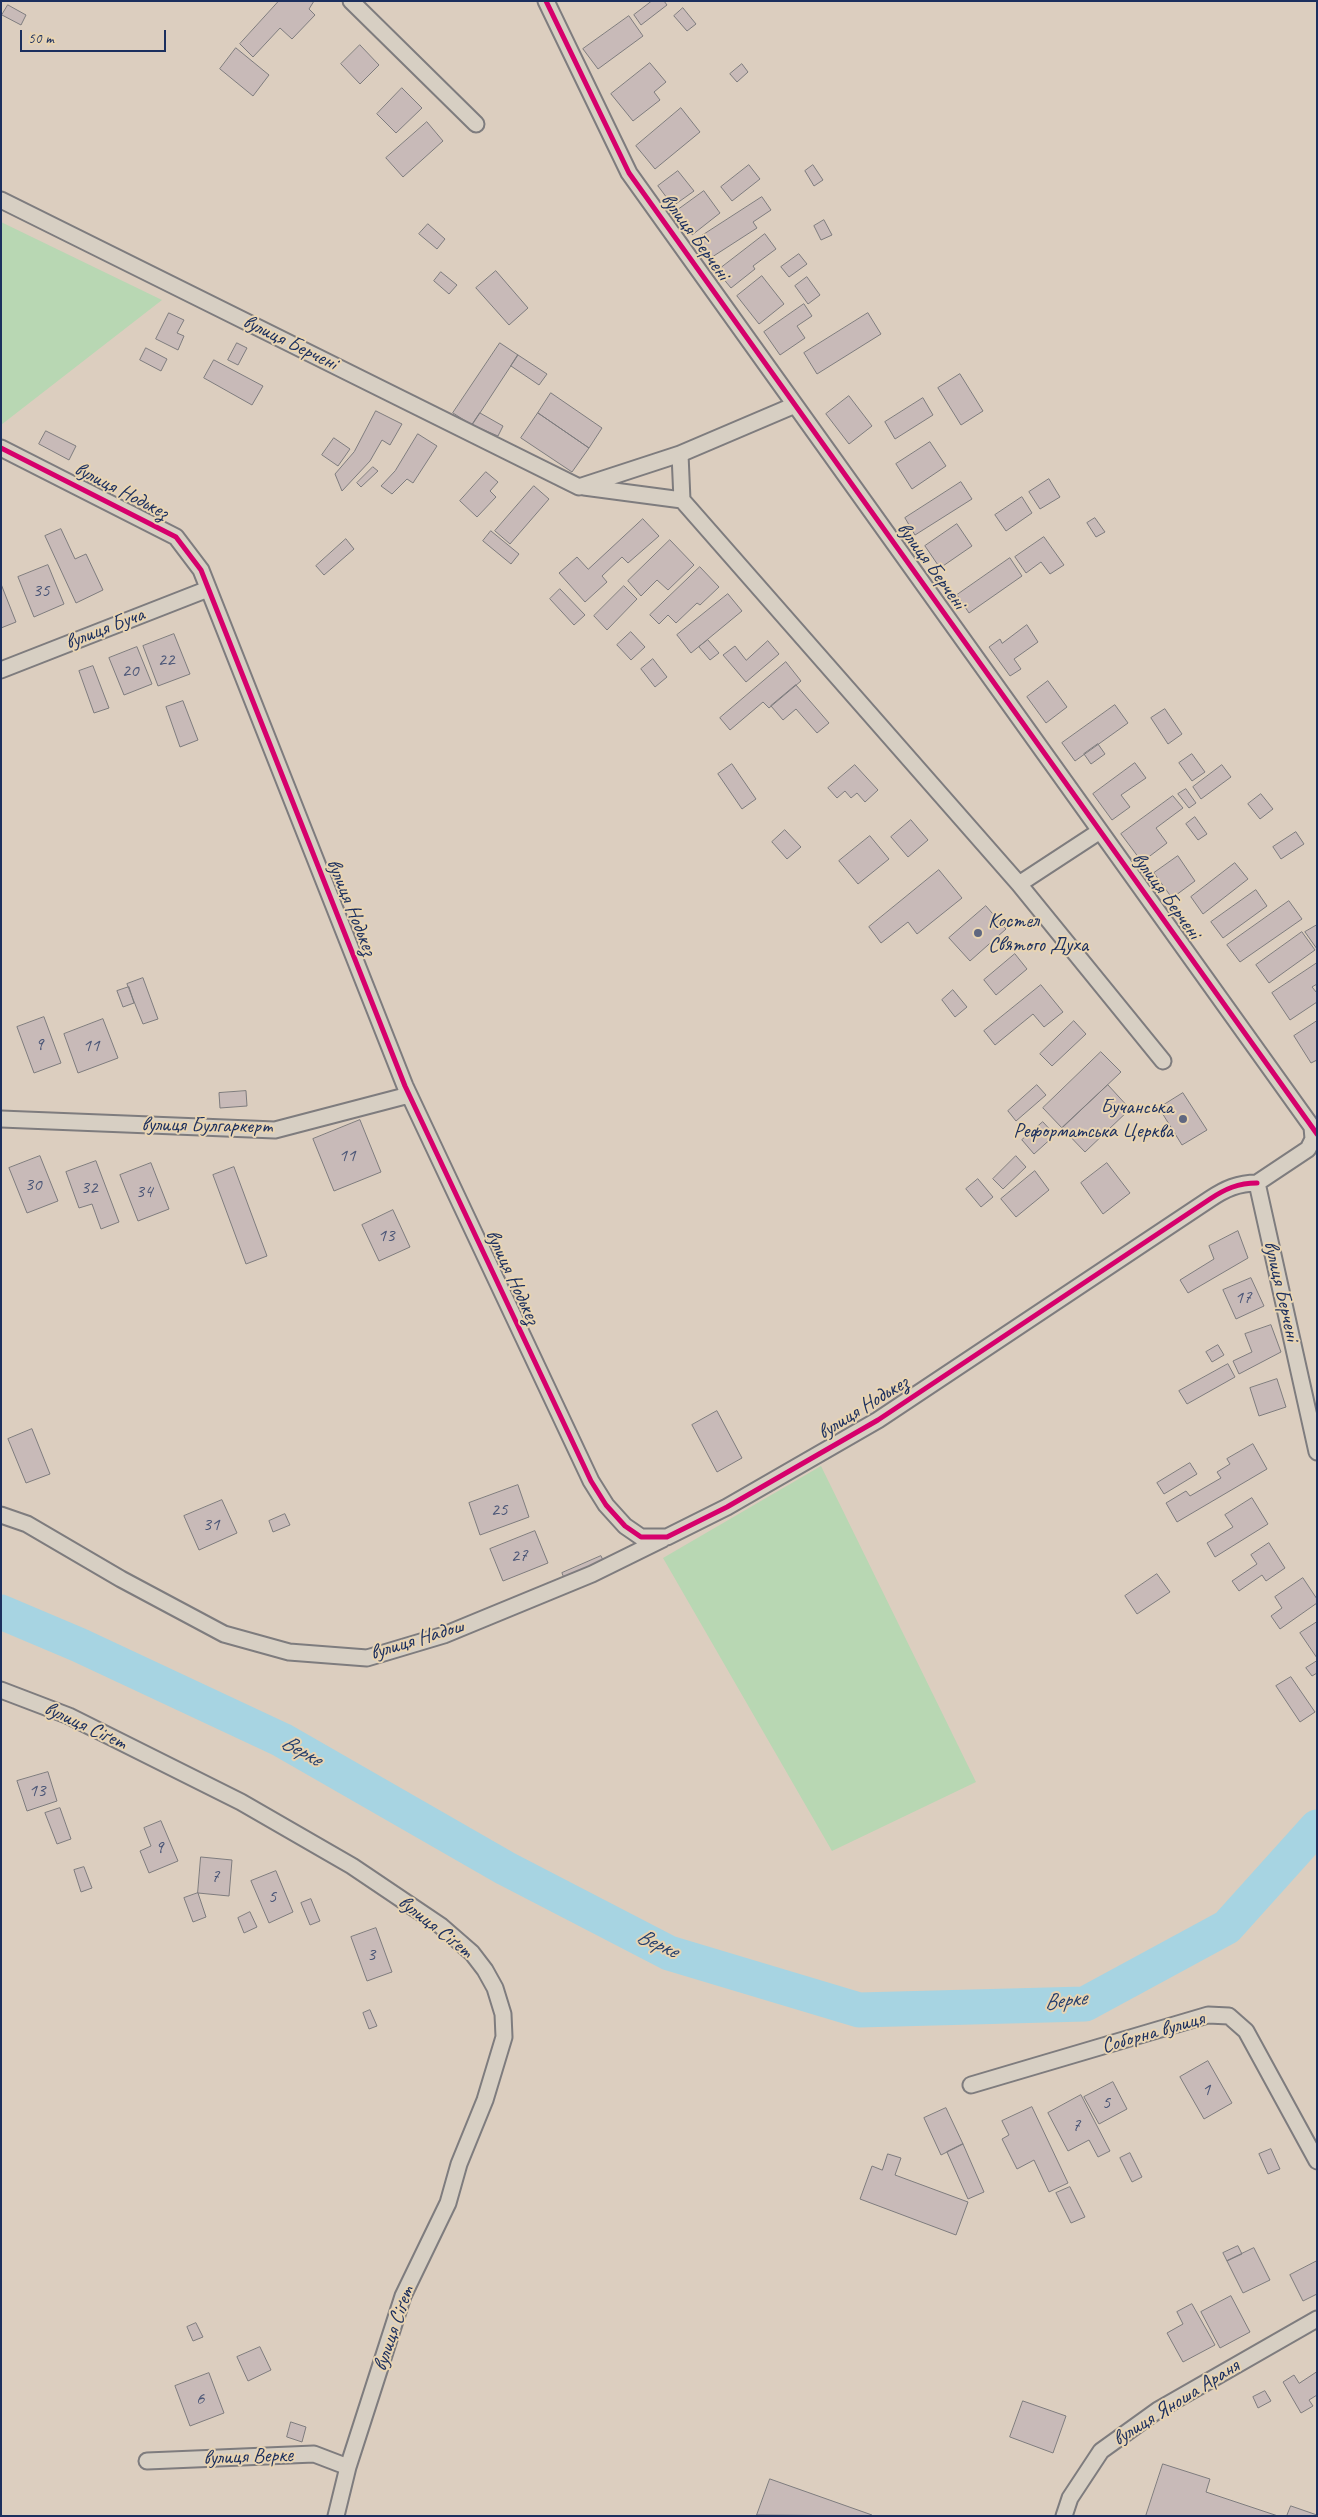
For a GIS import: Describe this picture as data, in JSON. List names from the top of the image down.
{
  "streets": {
    "street": [
      "вулиця Берчені",
      "вулиця Нодькез",
      "вулиця Буча",
      "вулиця Булгаркерт",
      "вулиця Надош",
      "вулиця Сіґет",
      "Соборна вулиця",
      "вулиця Яноша Араня",
      "вулиця Верке"
    ]
  },
  "crossings": [
    ["вулиця Берчені", "вулиця Нодькез"],
    ["вулиця Нодькез", "вулиця Буча"],
    ["вулиця Нодькез", "вулиця Булгаркерт"],
    ["вулиця Нодькез", "вулиця Надош"],
    ["вулиця Сіґет", "вулиця Верке"]
  ],
  "water": ["Верке"],
  "places": ["Костел Святого Духа", "Бучанська Реформатська Церква"],
  "house_numbers": [
    "35",
    "22",
    "20",
    "9",
    "11",
    "11",
    "30",
    "32",
    "34",
    "13",
    "17",
    "25",
    "31",
    "27",
    "13",
    "9",
    "7",
    "5",
    "3",
    "1",
    "5",
    "7",
    "6"
  ],
  "scale_bar": "50 m"
}
